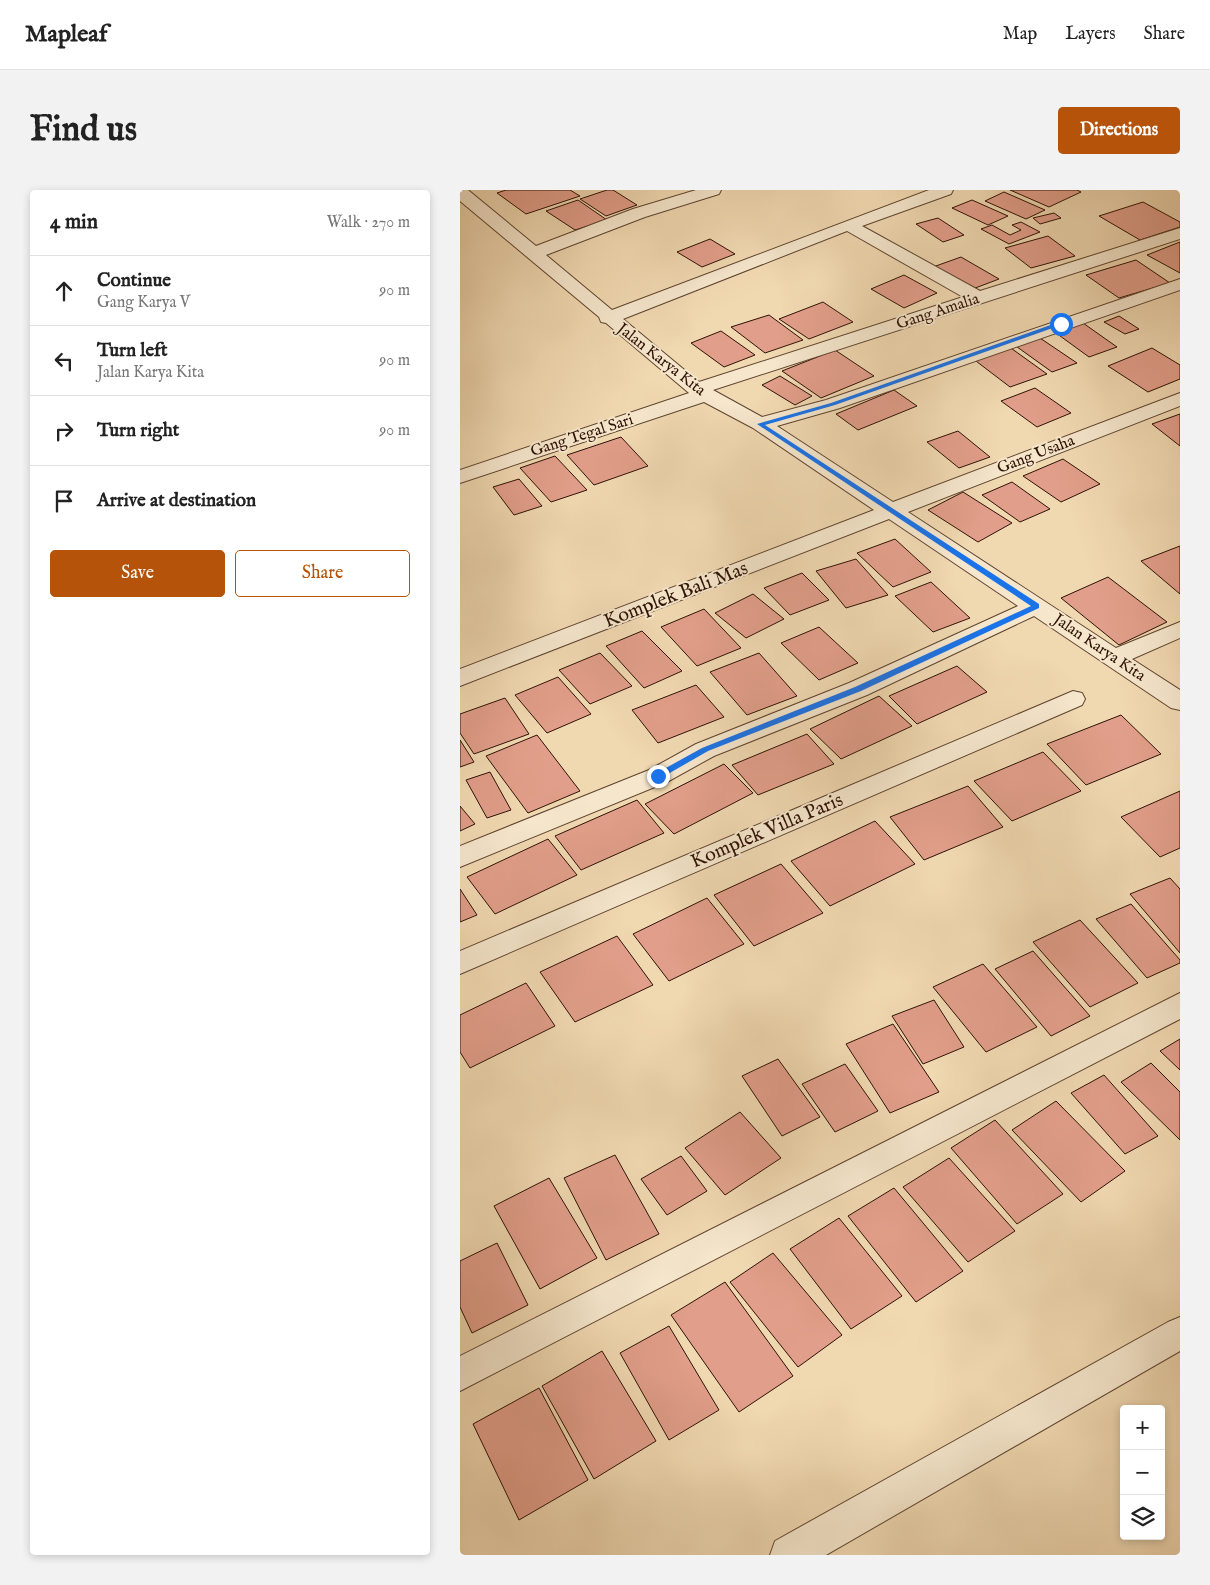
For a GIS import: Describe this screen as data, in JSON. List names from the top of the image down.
{
  "streets": {
    "street": [
      "Gang Amalia",
      "Jalan Karya Kita",
      "Gang Tegal Sari",
      "Gang Usaha",
      "Komplek Bali Mas",
      "Komplek Villa Paris"
    ]
  },
  "crossings": [
    ["Gang Amalia", "Jalan Karya Kita"],
    ["Gang Amalia", "Gang Tegal Sari"],
    ["Jalan Karya Kita", "Gang Tegal Sari"],
    ["Jalan Karya Kita", "Gang Usaha"],
    ["Jalan Karya Kita", "Komplek Bali Mas"],
    ["Gang Usaha", "Komplek Bali Mas"]
  ],
  "page": {
    "header": "Mapleaf",
    "nav": ["Map", "Layers", "Share"],
    "buttons": [
      "Directions",
      ["Save", "Share"]
    ],
    "title": "Find us",
    "heading": ["4 min", "Walk · 270 m"],
    "list": [
      ["Continue", "Gang Karya V", "90 m"],
      ["Turn left", "Jalan Karya Kita", "90 m"],
      ["Turn right", "90 m"],
      "Arrive at destination"
    ],
    "map_buttons": ["+", "−"]
  }
}
